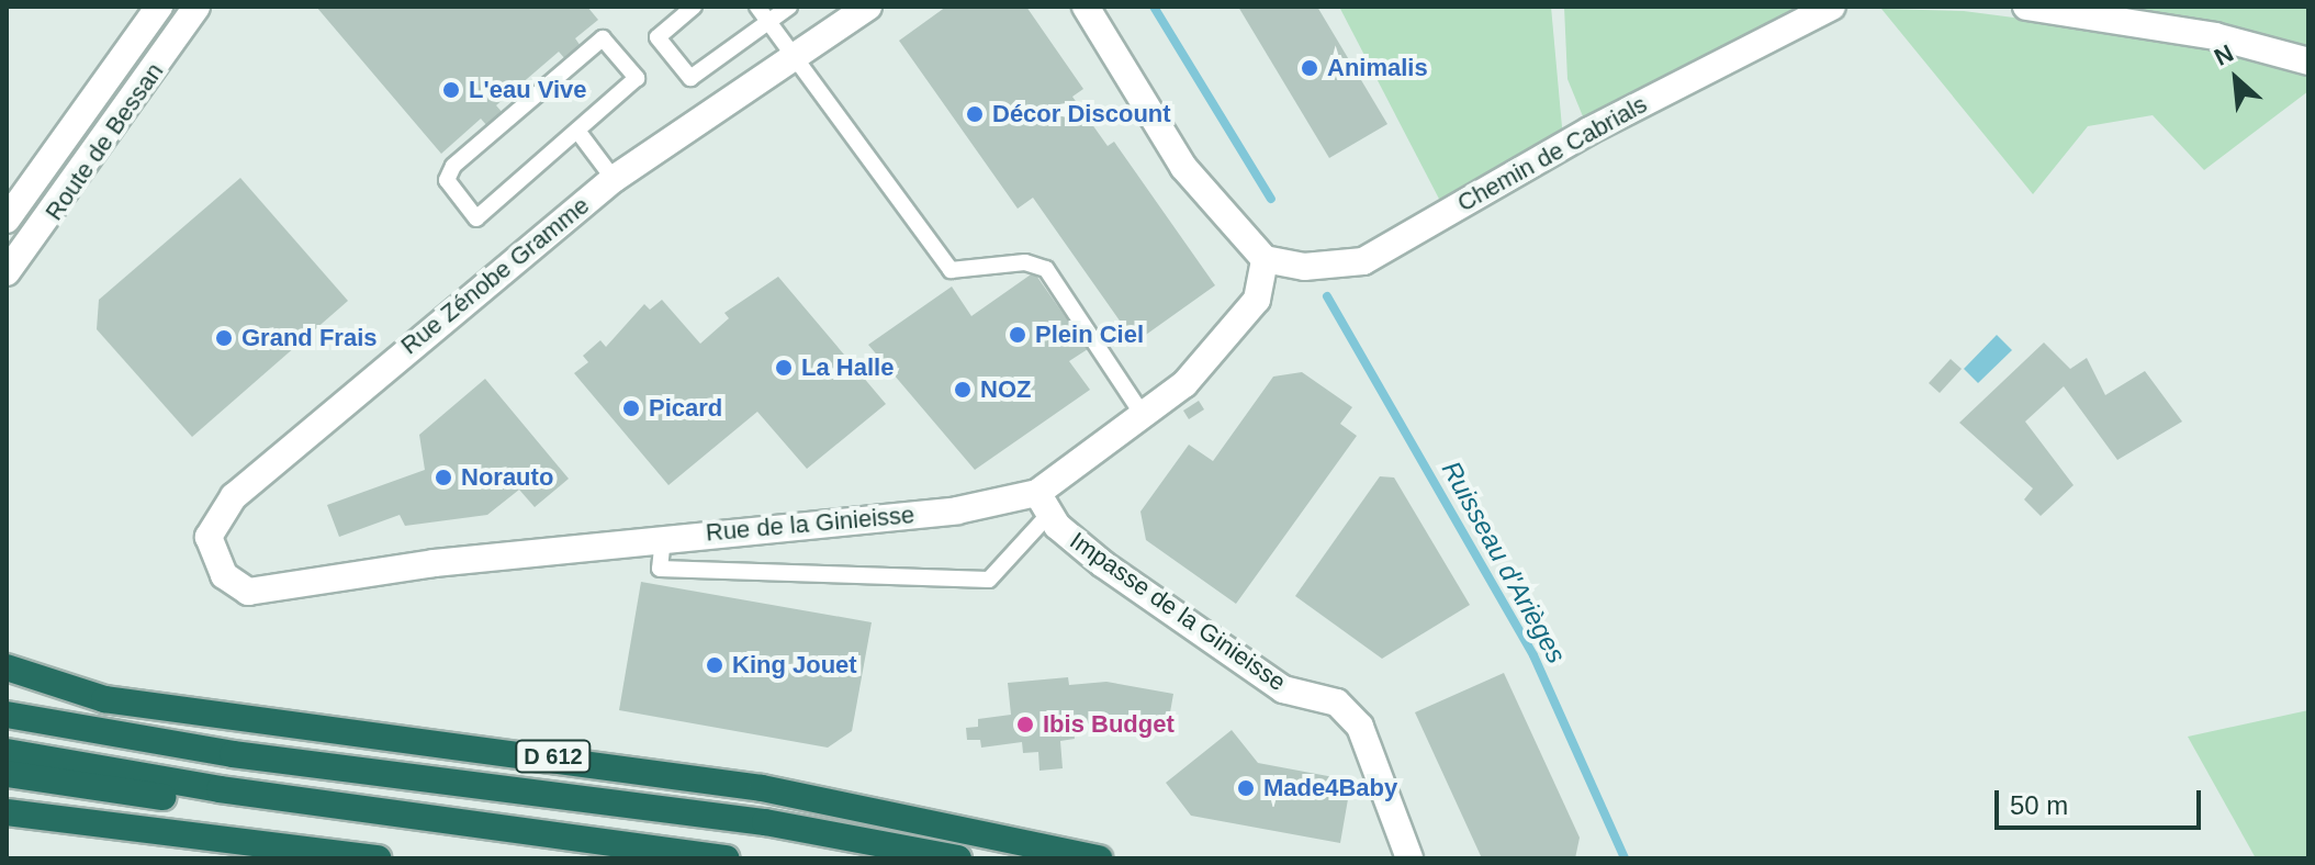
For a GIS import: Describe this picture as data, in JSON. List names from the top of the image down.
{
  "streets": {
    "highway": ["D 612"],
    "street": [
      "Route de Bessan",
      "Chemin de Cabrials",
      "Rue Zénobe Gramme",
      "Rue de la Ginieisse",
      "Impasse de la Ginieisse"
    ]
  },
  "crossings": [
    ["Chemin de Cabrials", "Rue de la Ginieisse"],
    ["Rue Zénobe Gramme", "Rue de la Ginieisse"],
    ["Rue de la Ginieisse", "Impasse de la Ginieisse"]
  ],
  "water": ["Ruisseau d'Arièges"],
  "places": [
    "Animalis",
    "L'eau Vive",
    "Décor Discount",
    "Plein Ciel",
    "Grand Frais",
    "La Halle",
    "NOZ",
    "Picard",
    "Norauto",
    "King Jouet",
    "Ibis Budget",
    "Made4Baby"
  ],
  "scale_bar": "50 m",
  "north": "top left"
}
